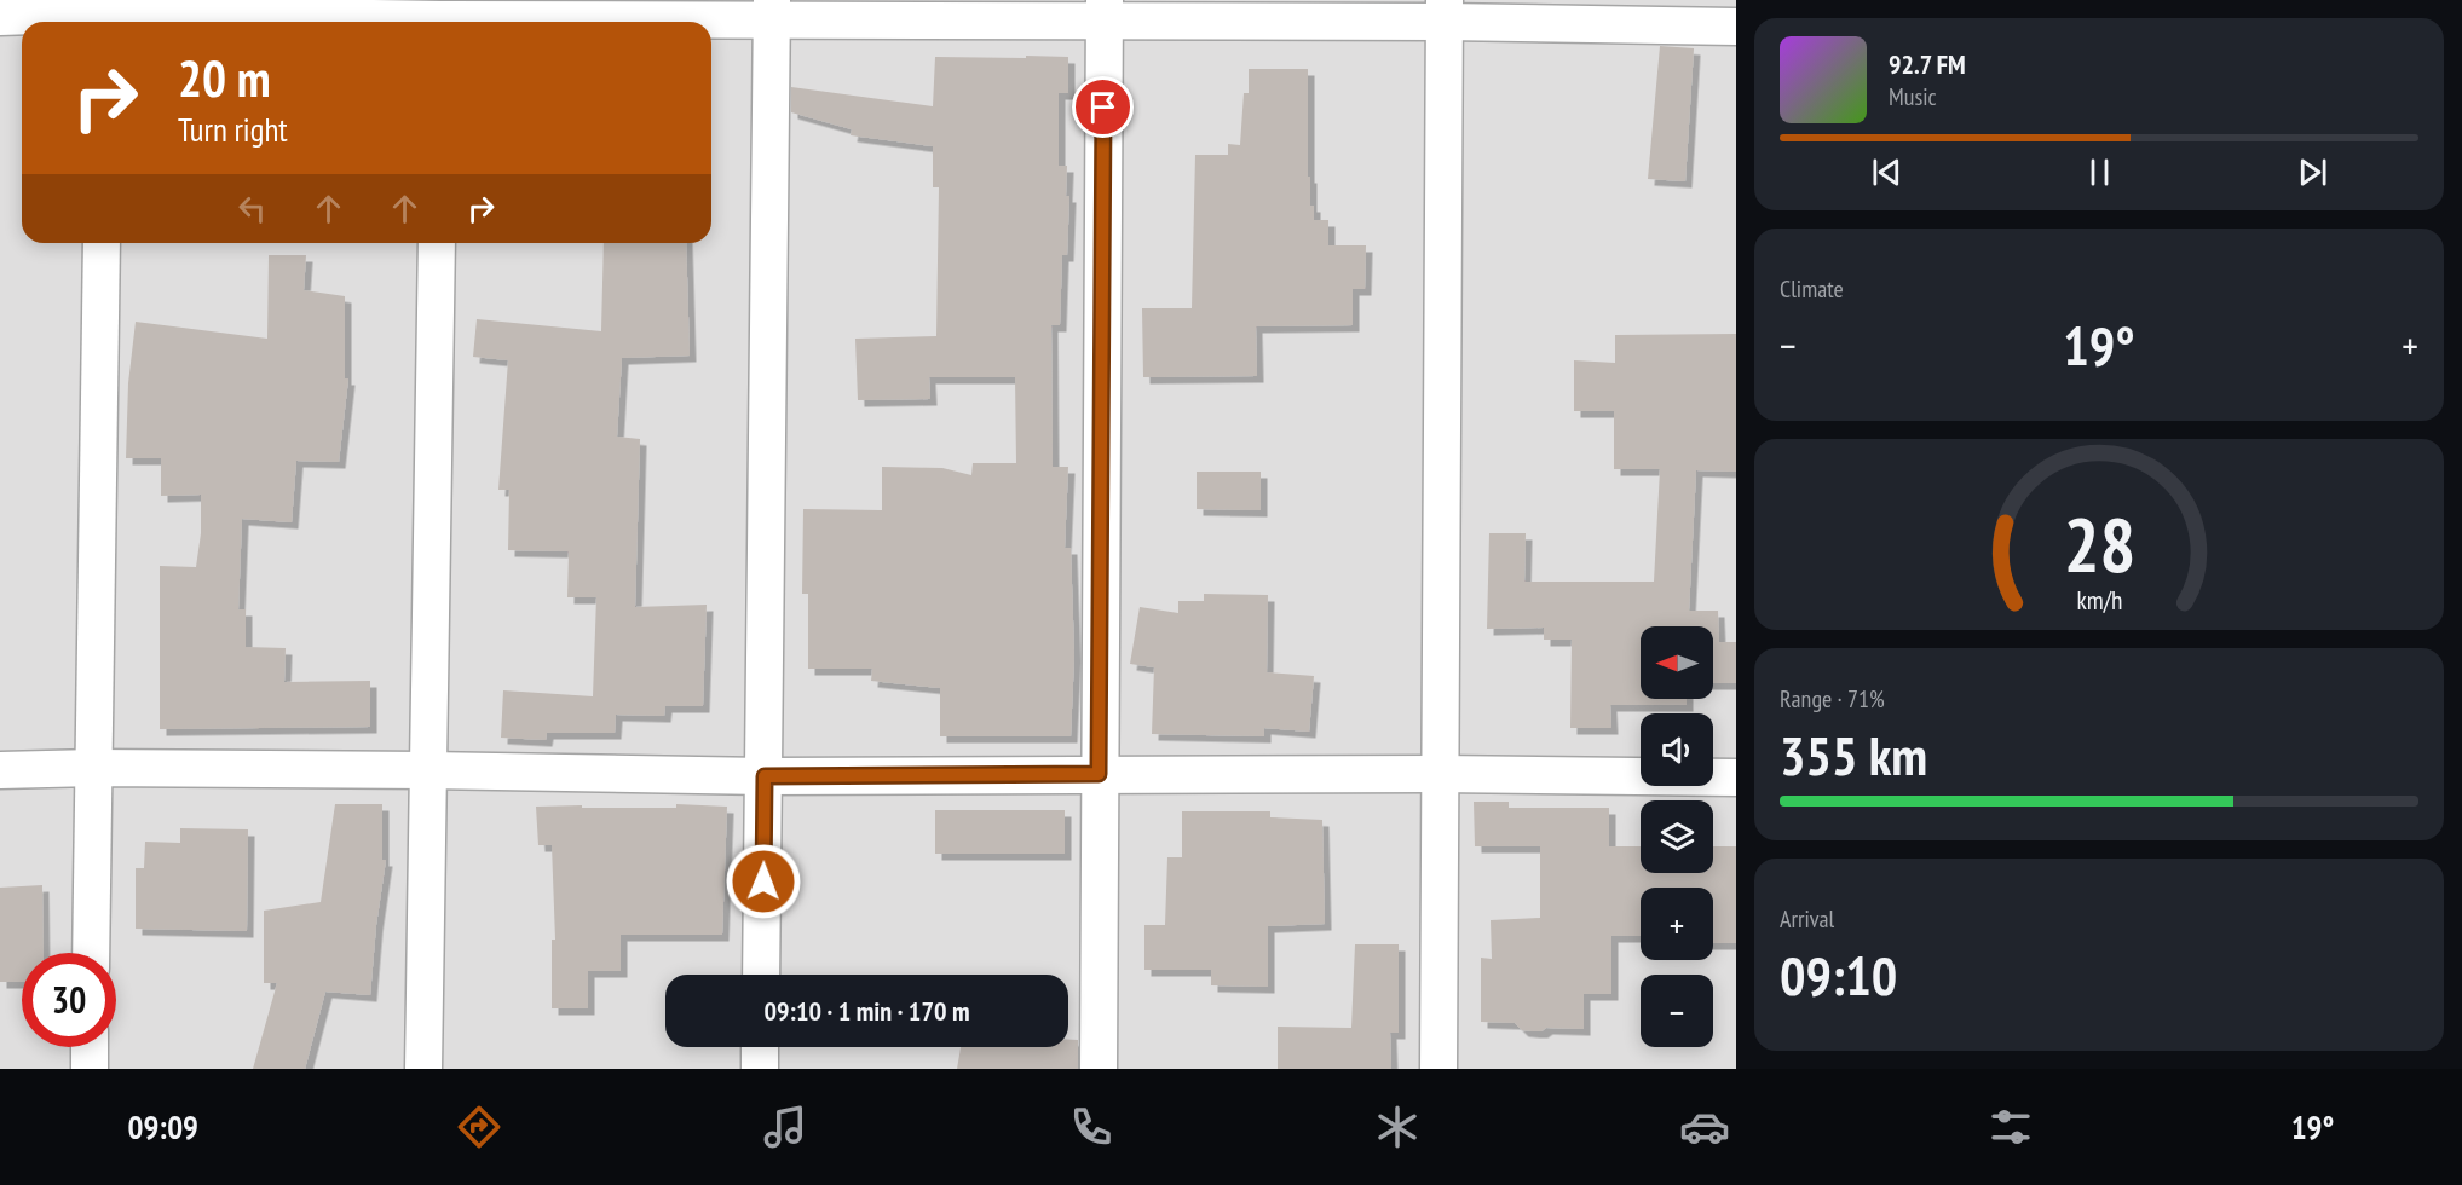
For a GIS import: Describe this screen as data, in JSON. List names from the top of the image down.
{
  "north": "left",
  "page": {
    "turn": ["20 m", "Turn right"],
    "song": ["92.7 FM", "Music"],
    "tile": [
      "Climate",
      ["Range · 71%", "355 km"],
      ["Arrival", "09:10"]
    ],
    "heat": ["−", "19°", "+"],
    "map_buttons": ["+", "−"],
    "limit": "30",
    "trip": "09:10 · 1 min · 170 m",
    "tabs": ["09:09", "19°"],
    "gauge": ["28", "km/h"]
  }
}
